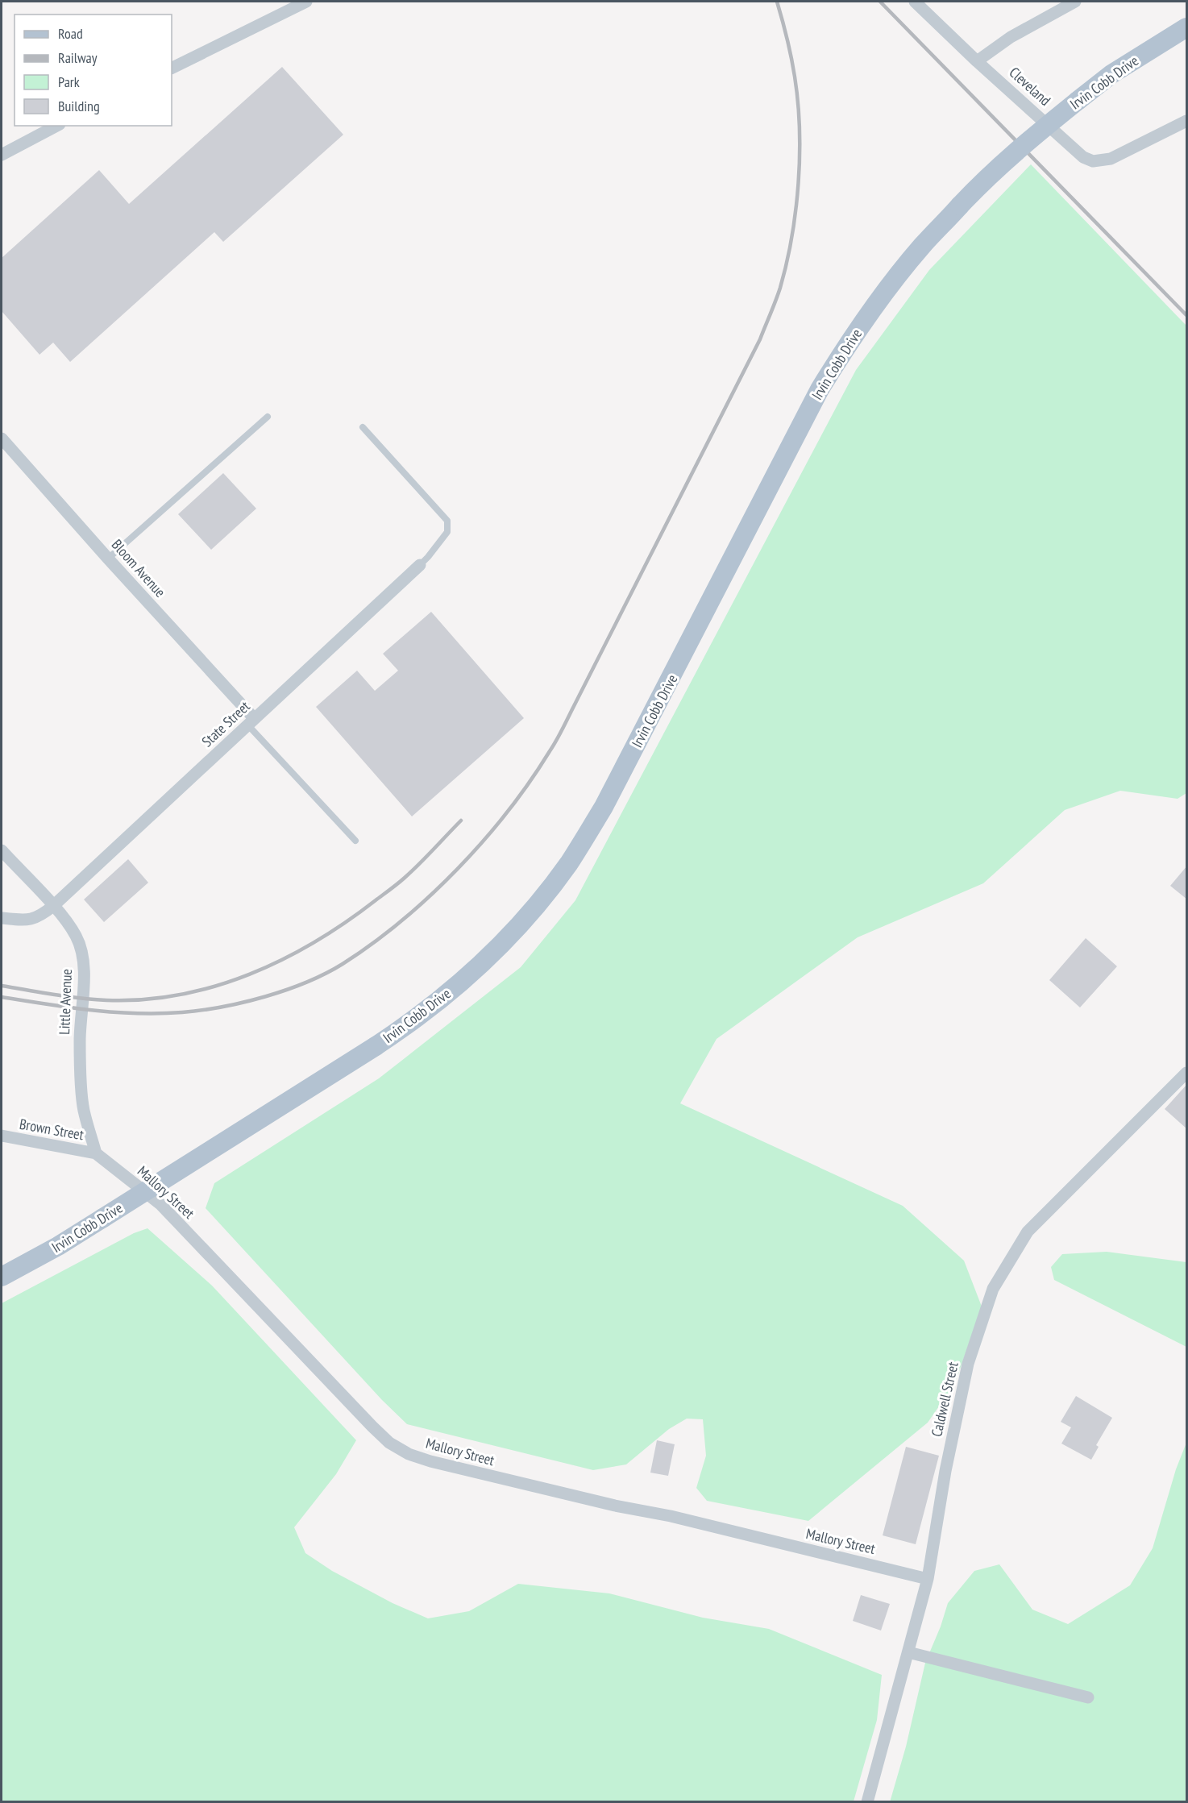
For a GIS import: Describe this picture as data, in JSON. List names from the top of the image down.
{
  "streets": {
    "main road": ["Irvin Cobb Drive"],
    "street": [
      "Cleveland",
      "Bloom Avenue",
      "State Street",
      "Little Avenue",
      "Brown Street",
      "Mallory Street",
      "Caldwell Street"
    ]
  },
  "crossings": [
    ["Bloom Avenue", "State Street"],
    ["State Street", "Little Avenue"],
    ["Little Avenue", "Brown Street"],
    ["Little Avenue", "Mallory Street"],
    ["Brown Street", "Mallory Street"],
    ["Mallory Street", "Caldwell Street"]
  ],
  "legend": [
    "Road",
    "Railway",
    "Park",
    "Building"
  ]
}
